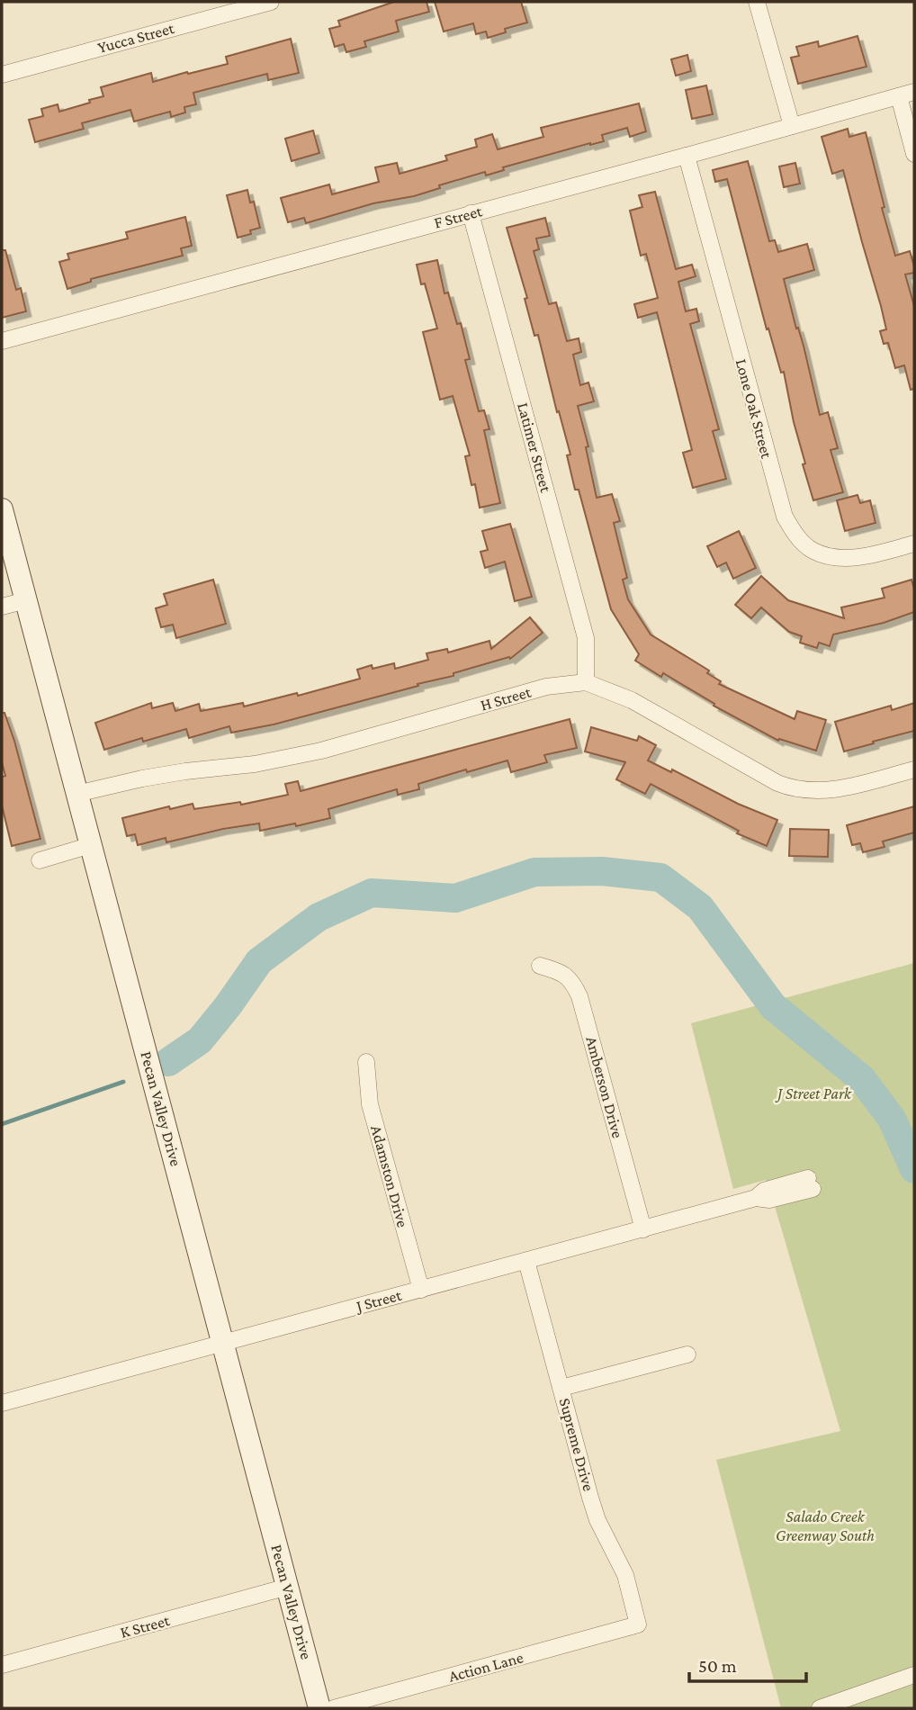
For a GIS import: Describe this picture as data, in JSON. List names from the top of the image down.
{
  "streets": {
    "main road": ["Pecan Valley Drive"],
    "street": [
      "Yucca Street",
      "F Street",
      "Lone Oak Street",
      "Latimer Street",
      "H Street",
      "Amberson Drive",
      "Adamston Drive",
      "J Street",
      "Supreme Drive",
      "K Street",
      "Action Lane"
    ]
  },
  "crossings": [
    ["F Street", "Lone Oak Street"],
    ["F Street", "Latimer Street"],
    ["Latimer Street", "H Street"],
    ["H Street", "Pecan Valley Drive"],
    ["Amberson Drive", "J Street"],
    ["Pecan Valley Drive", "J Street"],
    ["Pecan Valley Drive", "K Street"],
    ["Adamston Drive", "J Street"],
    ["J Street", "Supreme Drive"],
    ["Supreme Drive", "Action Lane"]
  ],
  "parks": ["J Street Park", "Salado Creek Greenway South"],
  "scale_bar": "50 m"
}
